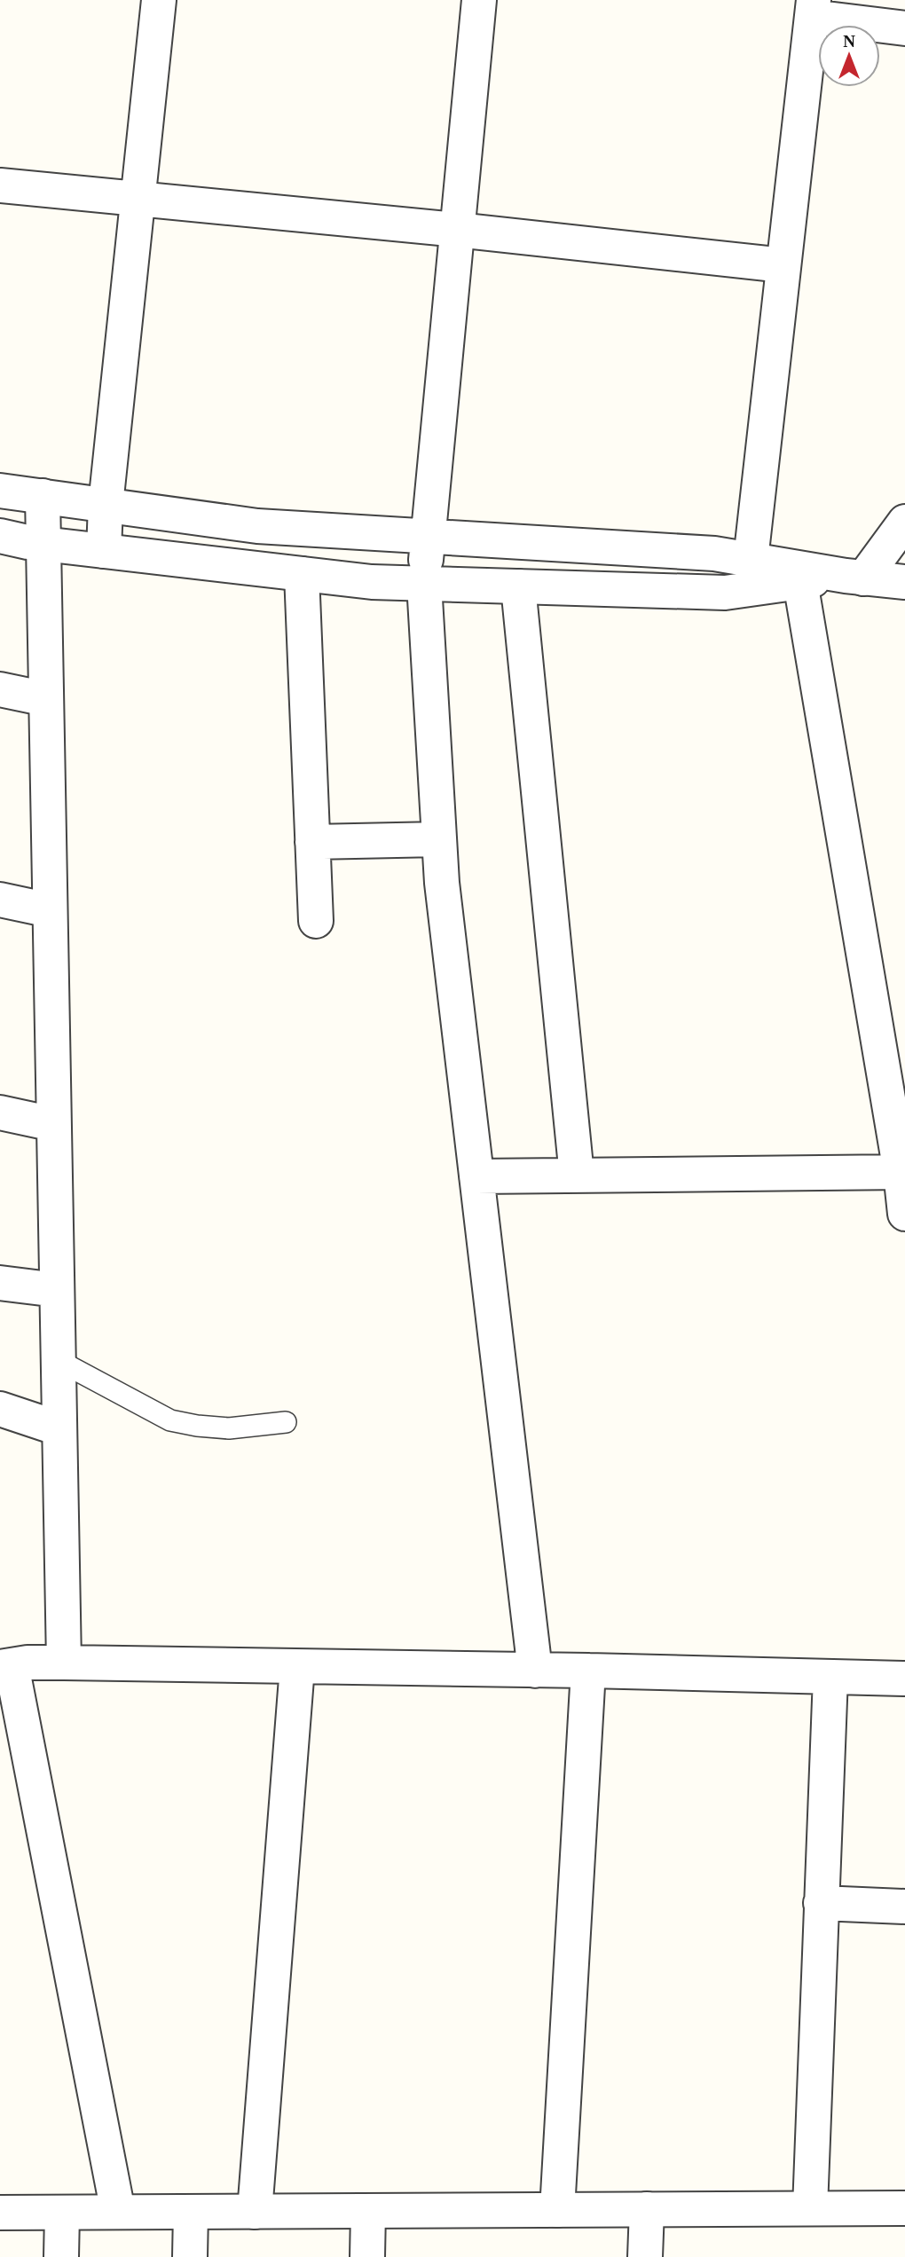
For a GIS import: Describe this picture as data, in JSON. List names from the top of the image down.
{
  "north": "top"
}
